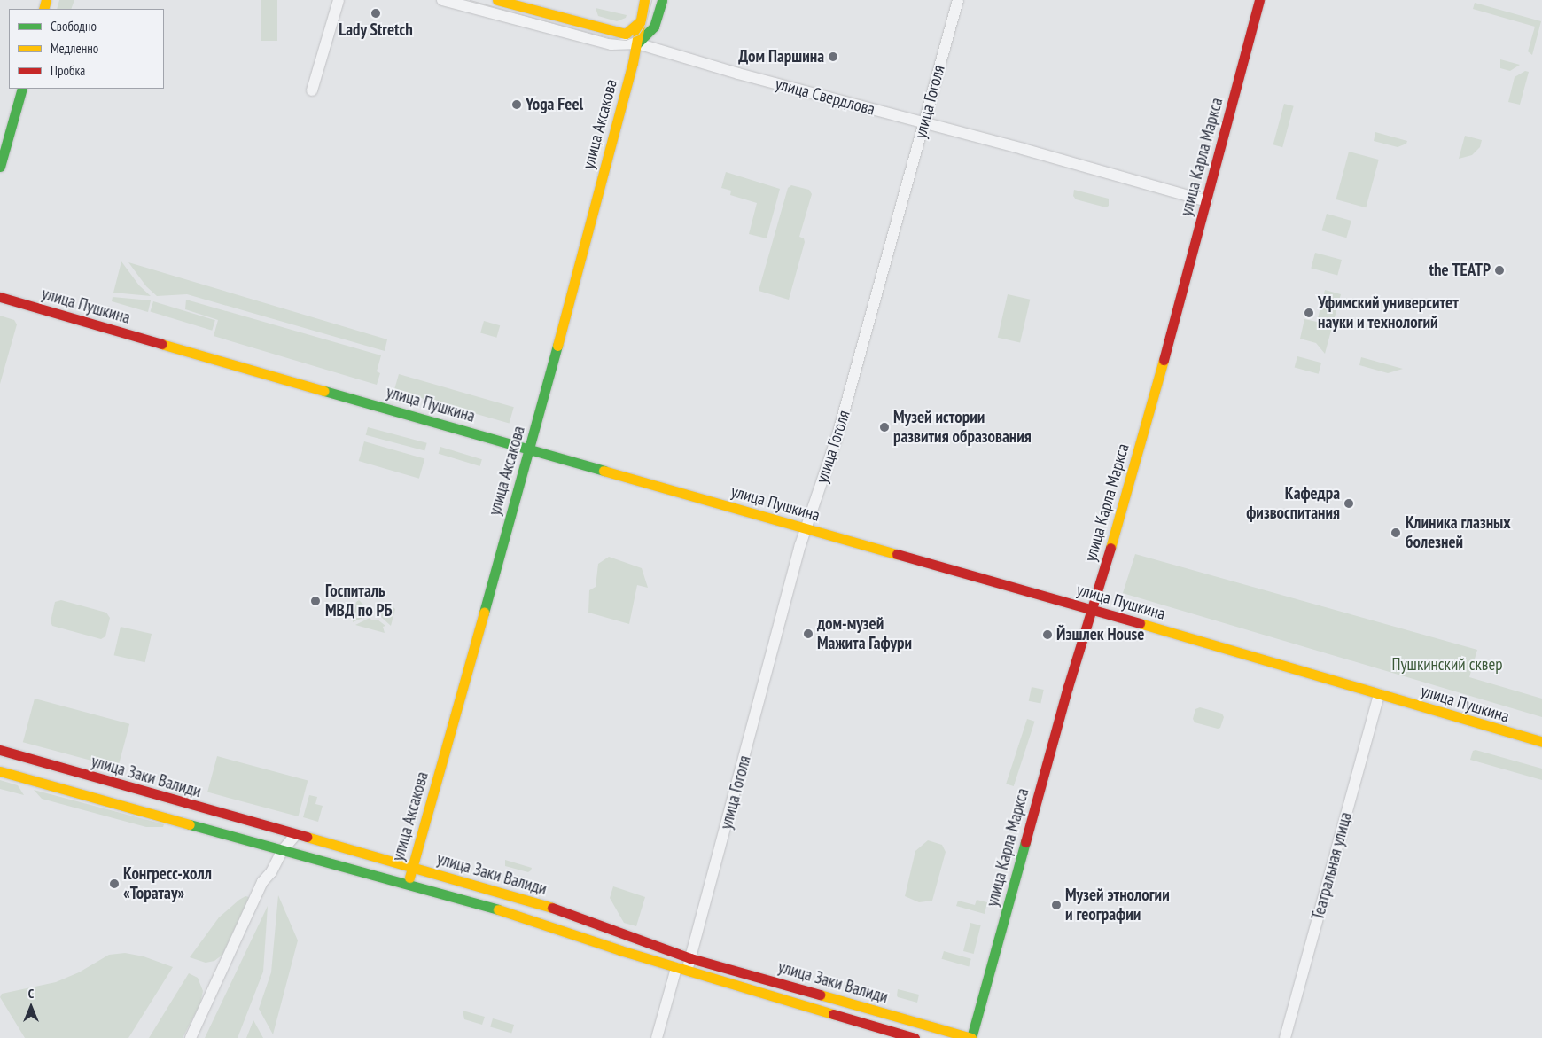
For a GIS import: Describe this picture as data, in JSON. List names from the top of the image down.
{
  "streets": {
    "main road": [
      "улица Аксакова",
      "улица Карла Маркса",
      "улица Пушкина",
      "улица Заки Валиди"
    ],
    "street": ["улица Свердлова", "улица Гоголя", "Театральная улица"]
  },
  "crossings": [
    ["улица Свердлова", "улица Гоголя"],
    ["улица Свердлова", "улица Аксакова"],
    ["улица Свердлова", "улица Карла Маркса"],
    ["улица Гоголя", "улица Пушкина"],
    ["улица Гоголя", "улица Заки Валиди"],
    ["улица Аксакова", "улица Пушкина"],
    ["улица Аксакова", "улица Заки Валиди"],
    ["улица Карла Маркса", "улица Пушкина"],
    ["улица Карла Маркса", "улица Заки Валиди"],
    ["улица Пушкина", "Театральная улица"]
  ],
  "parks": ["Пушкинский сквер"],
  "places": [
    "Lady Stretch",
    "Дом Паршина",
    "Yoga Feel",
    "the ТЕАТР",
    "Уфимский университет науки и технологий",
    "Музей истории развития образования",
    "Кафедра физвоспитания",
    "Клиника глазных болезней",
    "Госпиталь МВД по РБ",
    "дом-музей Мажита Гафури",
    "Йэшлек House",
    "Конгресс-холл «Торатау»",
    "Музей этнологии и географии"
  ],
  "legend": ["Свободно", "Медленно", "Пробка"],
  "north": "top"
}
